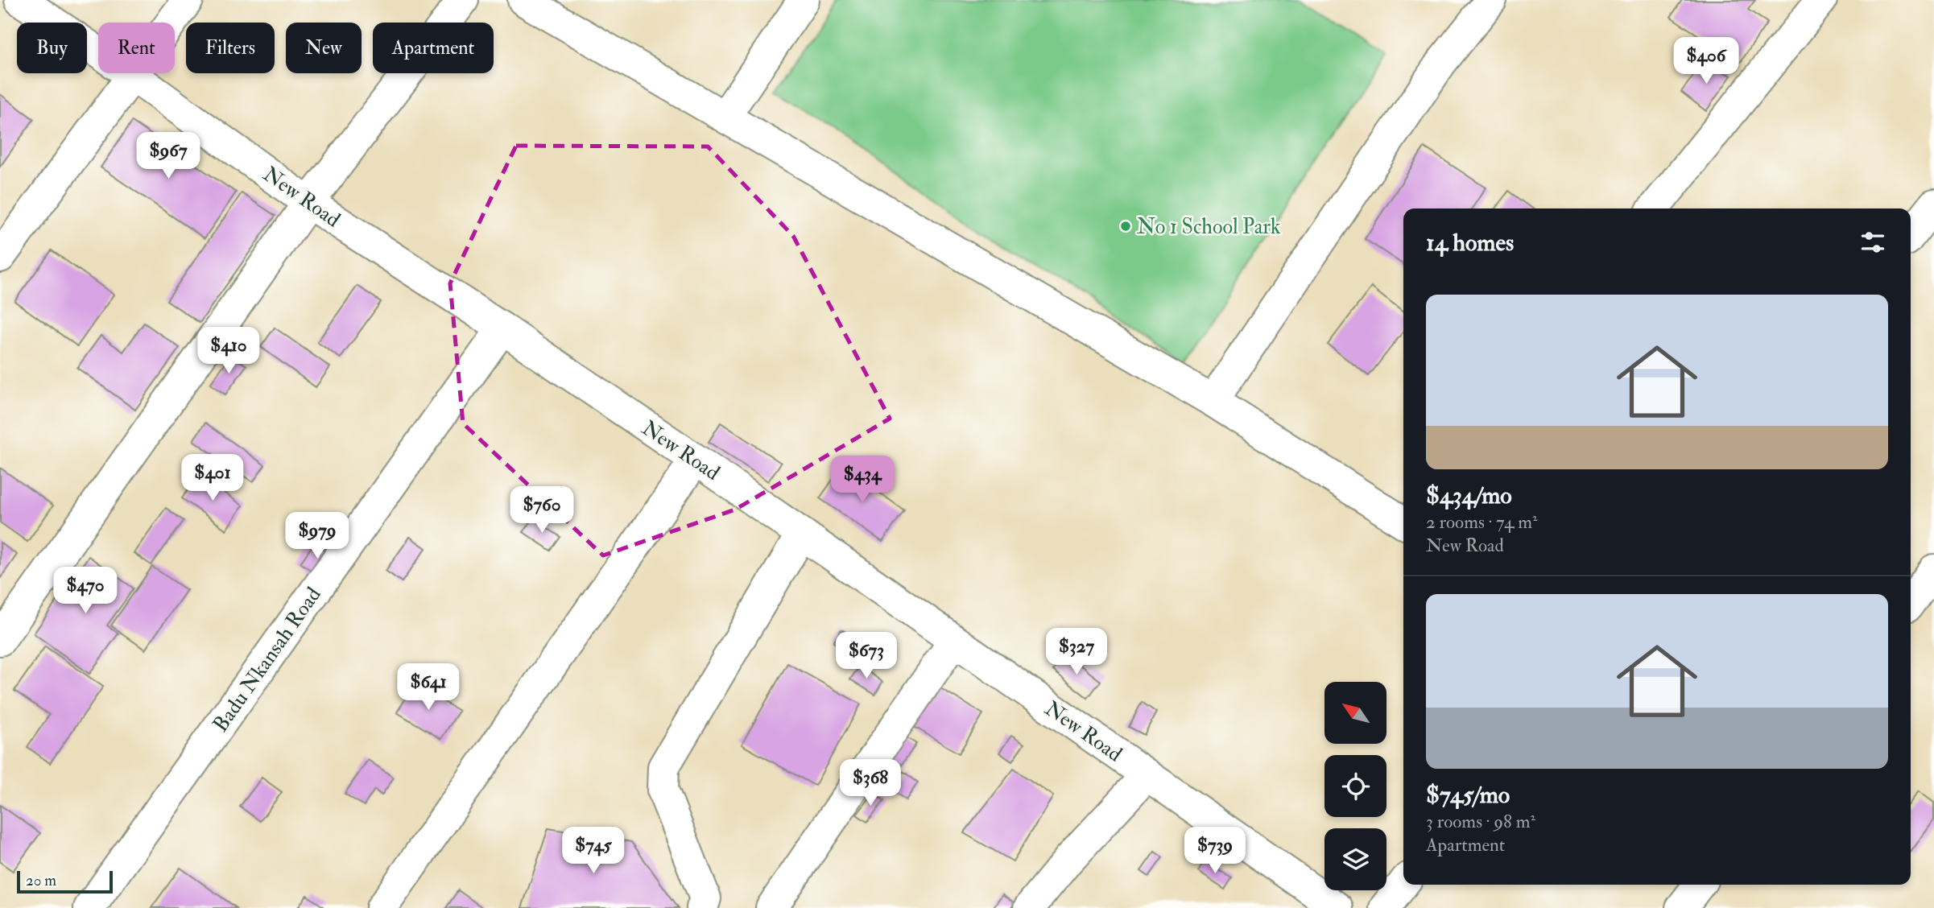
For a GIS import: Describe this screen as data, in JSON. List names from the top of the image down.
{
  "streets": {
    "street": ["New Road", "Badu Nkansah Road"]
  },
  "crossings": [
    ["New Road", "Badu Nkansah Road"]
  ],
  "places": ["No 1 School Park"],
  "scale_bar": "20 m",
  "north": "top left",
  "page": {
    "chip": [
      "Buy",
      "Rent",
      "Filters",
      "New",
      "Apartment"
    ],
    "price": [
      "$406",
      "$967",
      "$410",
      "$401",
      "$434",
      "$760",
      "$979",
      "$470",
      "$327",
      "$673",
      "$641",
      "$368",
      "$745",
      "$739"
    ],
    "heading": "14 homes",
    "list": [
      {
        "name": "$434/mo",
        "note": "2 rooms · 74 m² · New Road"
      },
      {
        "name": "$745/mo",
        "note": "3 rooms · 98 m² · Apartment"
      }
    ],
    "scale": "20 m"
  }
}
